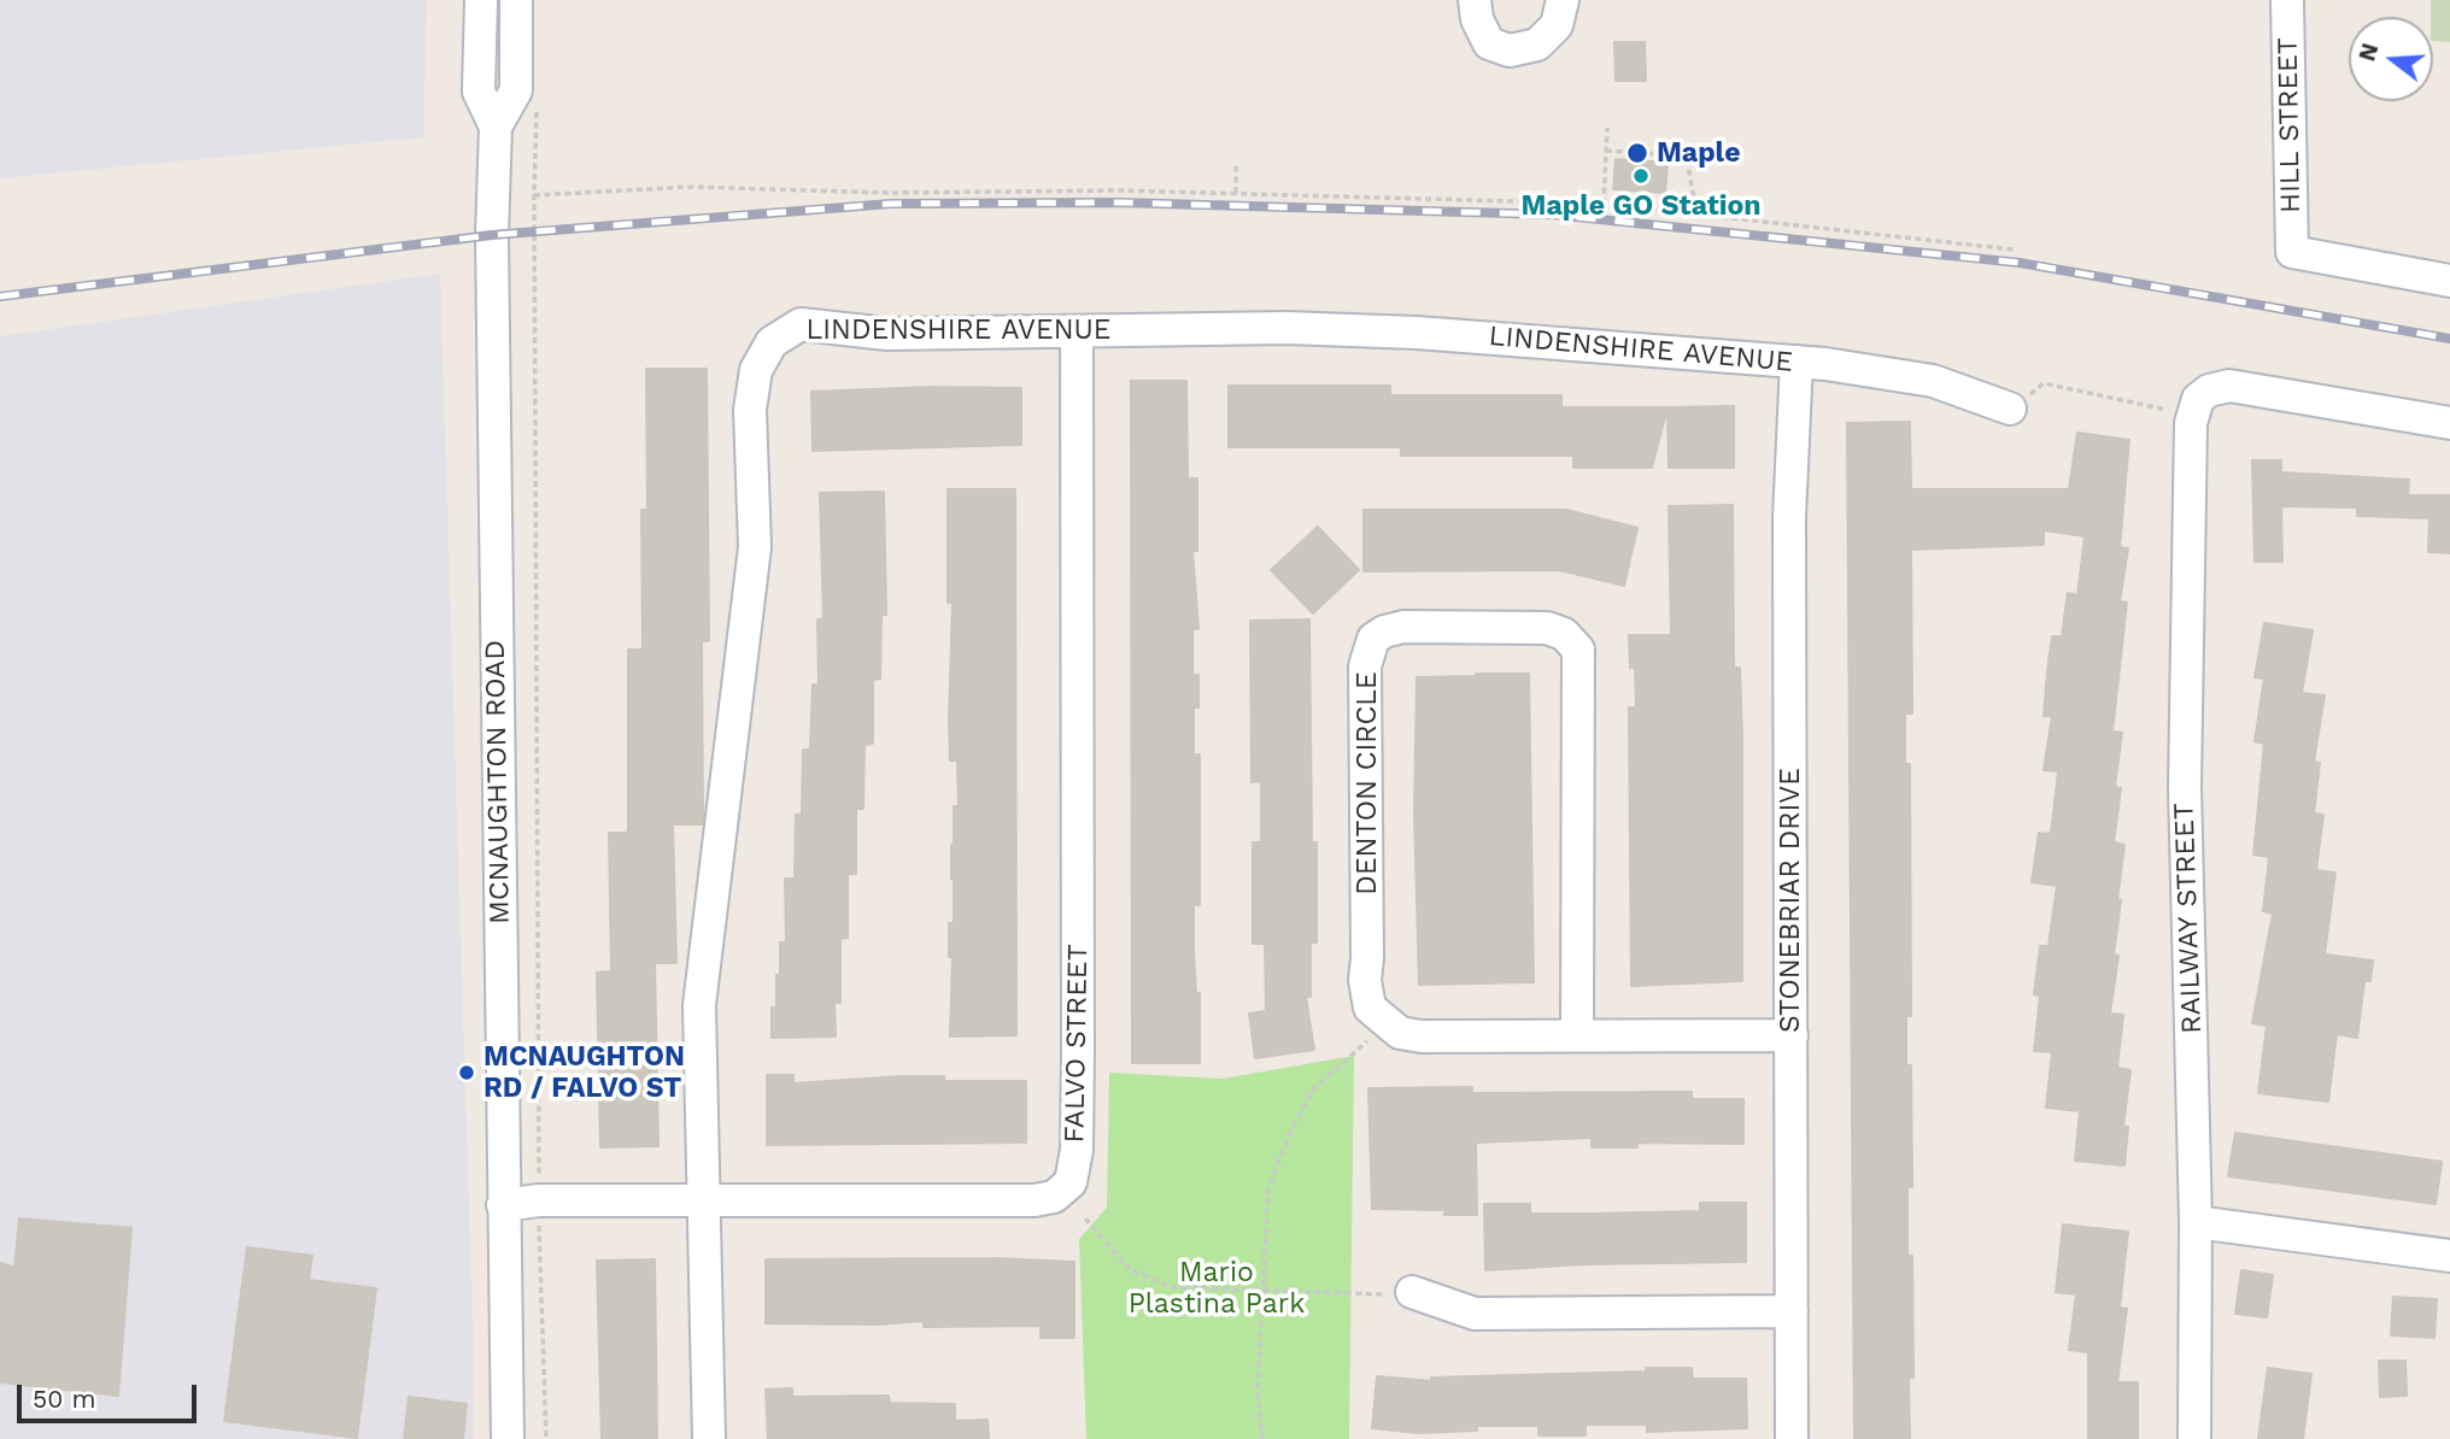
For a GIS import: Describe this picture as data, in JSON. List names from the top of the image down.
{
  "streets": {
    "street": [
      "HILL STREET",
      "LINDENSHIRE AVENUE",
      "MCNAUGHTON ROAD",
      "DENTON CIRCLE",
      "STONEBRIAR DRIVE",
      "RAILWAY STREET",
      "FALVO STREET"
    ]
  },
  "crossings": [
    ["LINDENSHIRE AVENUE", "STONEBRIAR DRIVE"],
    ["LINDENSHIRE AVENUE", "FALVO STREET"],
    ["MCNAUGHTON ROAD", "FALVO STREET"]
  ],
  "parks": ["Mario Plastina Park"],
  "places": ["Maple", "Maple GO Station", "MCNAUGHTON RD / FALVO ST"],
  "scale_bar": "50 m",
  "north": "left"
}
